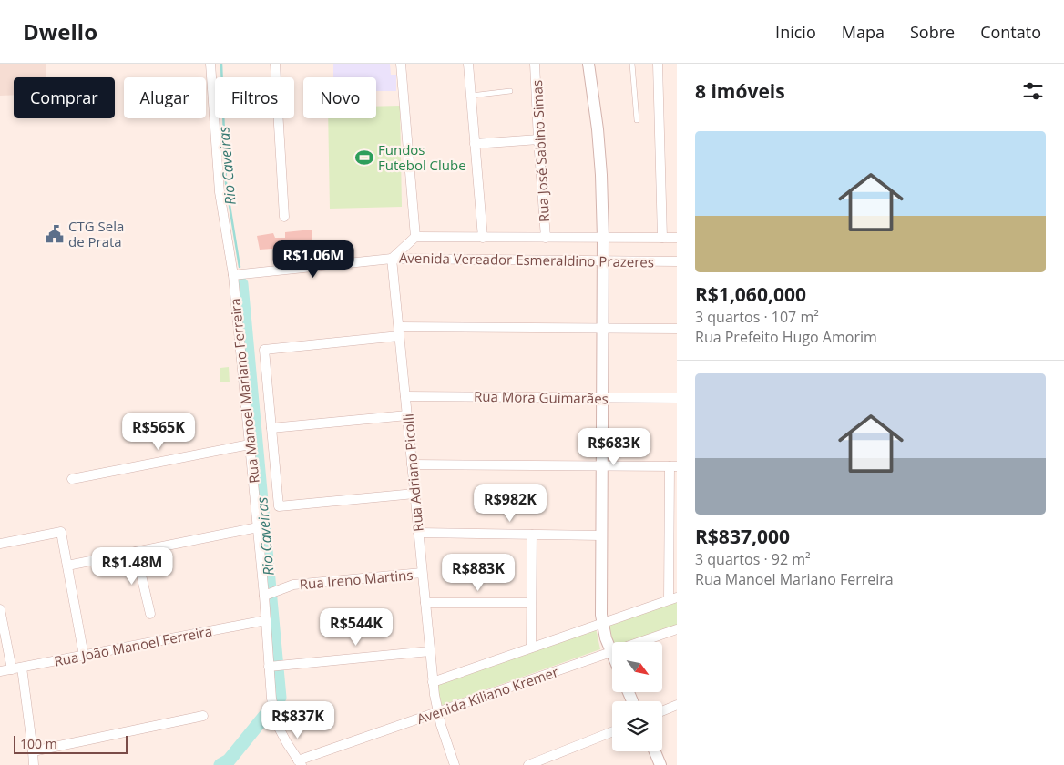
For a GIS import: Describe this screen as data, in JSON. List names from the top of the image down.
{
  "streets": {
    "street": [
      "Rua José Sabino Simas",
      "Avenida Vereador Esmeraldino Prazeres",
      "Rua Manoel Mariano Ferreira",
      "Rua Mora Guimarães",
      "Rua Adriano Picolli",
      "Rua Ireno Martins",
      "Rua João Manoel Ferreira",
      "Avenida Kiliano Kremer"
    ]
  },
  "crossings": [
    ["Rua José Sabino Simas", "Avenida Vereador Esmeraldino Prazeres"],
    ["Avenida Vereador Esmeraldino Prazeres", "Rua Adriano Picolli"],
    ["Rua Manoel Mariano Ferreira", "Rua Ireno Martins"],
    ["Rua Manoel Mariano Ferreira", "Rua João Manoel Ferreira"],
    ["Rua Manoel Mariano Ferreira", "Avenida Kiliano Kremer"],
    ["Rua Mora Guimarães", "Rua Adriano Picolli"],
    ["Rua Adriano Picolli", "Rua Ireno Martins"],
    ["Rua Adriano Picolli", "Avenida Kiliano Kremer"]
  ],
  "water": ["Rio Caveiras"],
  "places": {
    "sports": ["Fundos Futebol Clube"],
    "public building": ["CTG Sela de Prata"]
  },
  "scale_bar": "100 m",
  "north": "bottom right",
  "page": {
    "header": "Dwello",
    "nav": [
      "Início",
      "Mapa",
      "Sobre",
      "Contato"
    ],
    "heading": "8 imóveis",
    "chip": [
      "Comprar",
      "Alugar",
      "Filtros",
      "Novo"
    ],
    "list": [
      {
        "name": "R$1,060,000",
        "note": "3 quartos · 107 m² · Rua Prefeito Hugo Amorim"
      },
      {
        "name": "R$837,000",
        "note": "3 quartos · 92 m² · Rua Manoel Mariano Ferreira"
      }
    ],
    "price": [
      "R$1.06M",
      "R$565K",
      "R$683K",
      "R$982K",
      "R$1.48M",
      "R$883K",
      "R$544K",
      "R$837K"
    ],
    "scale": "100 m"
  }
}
